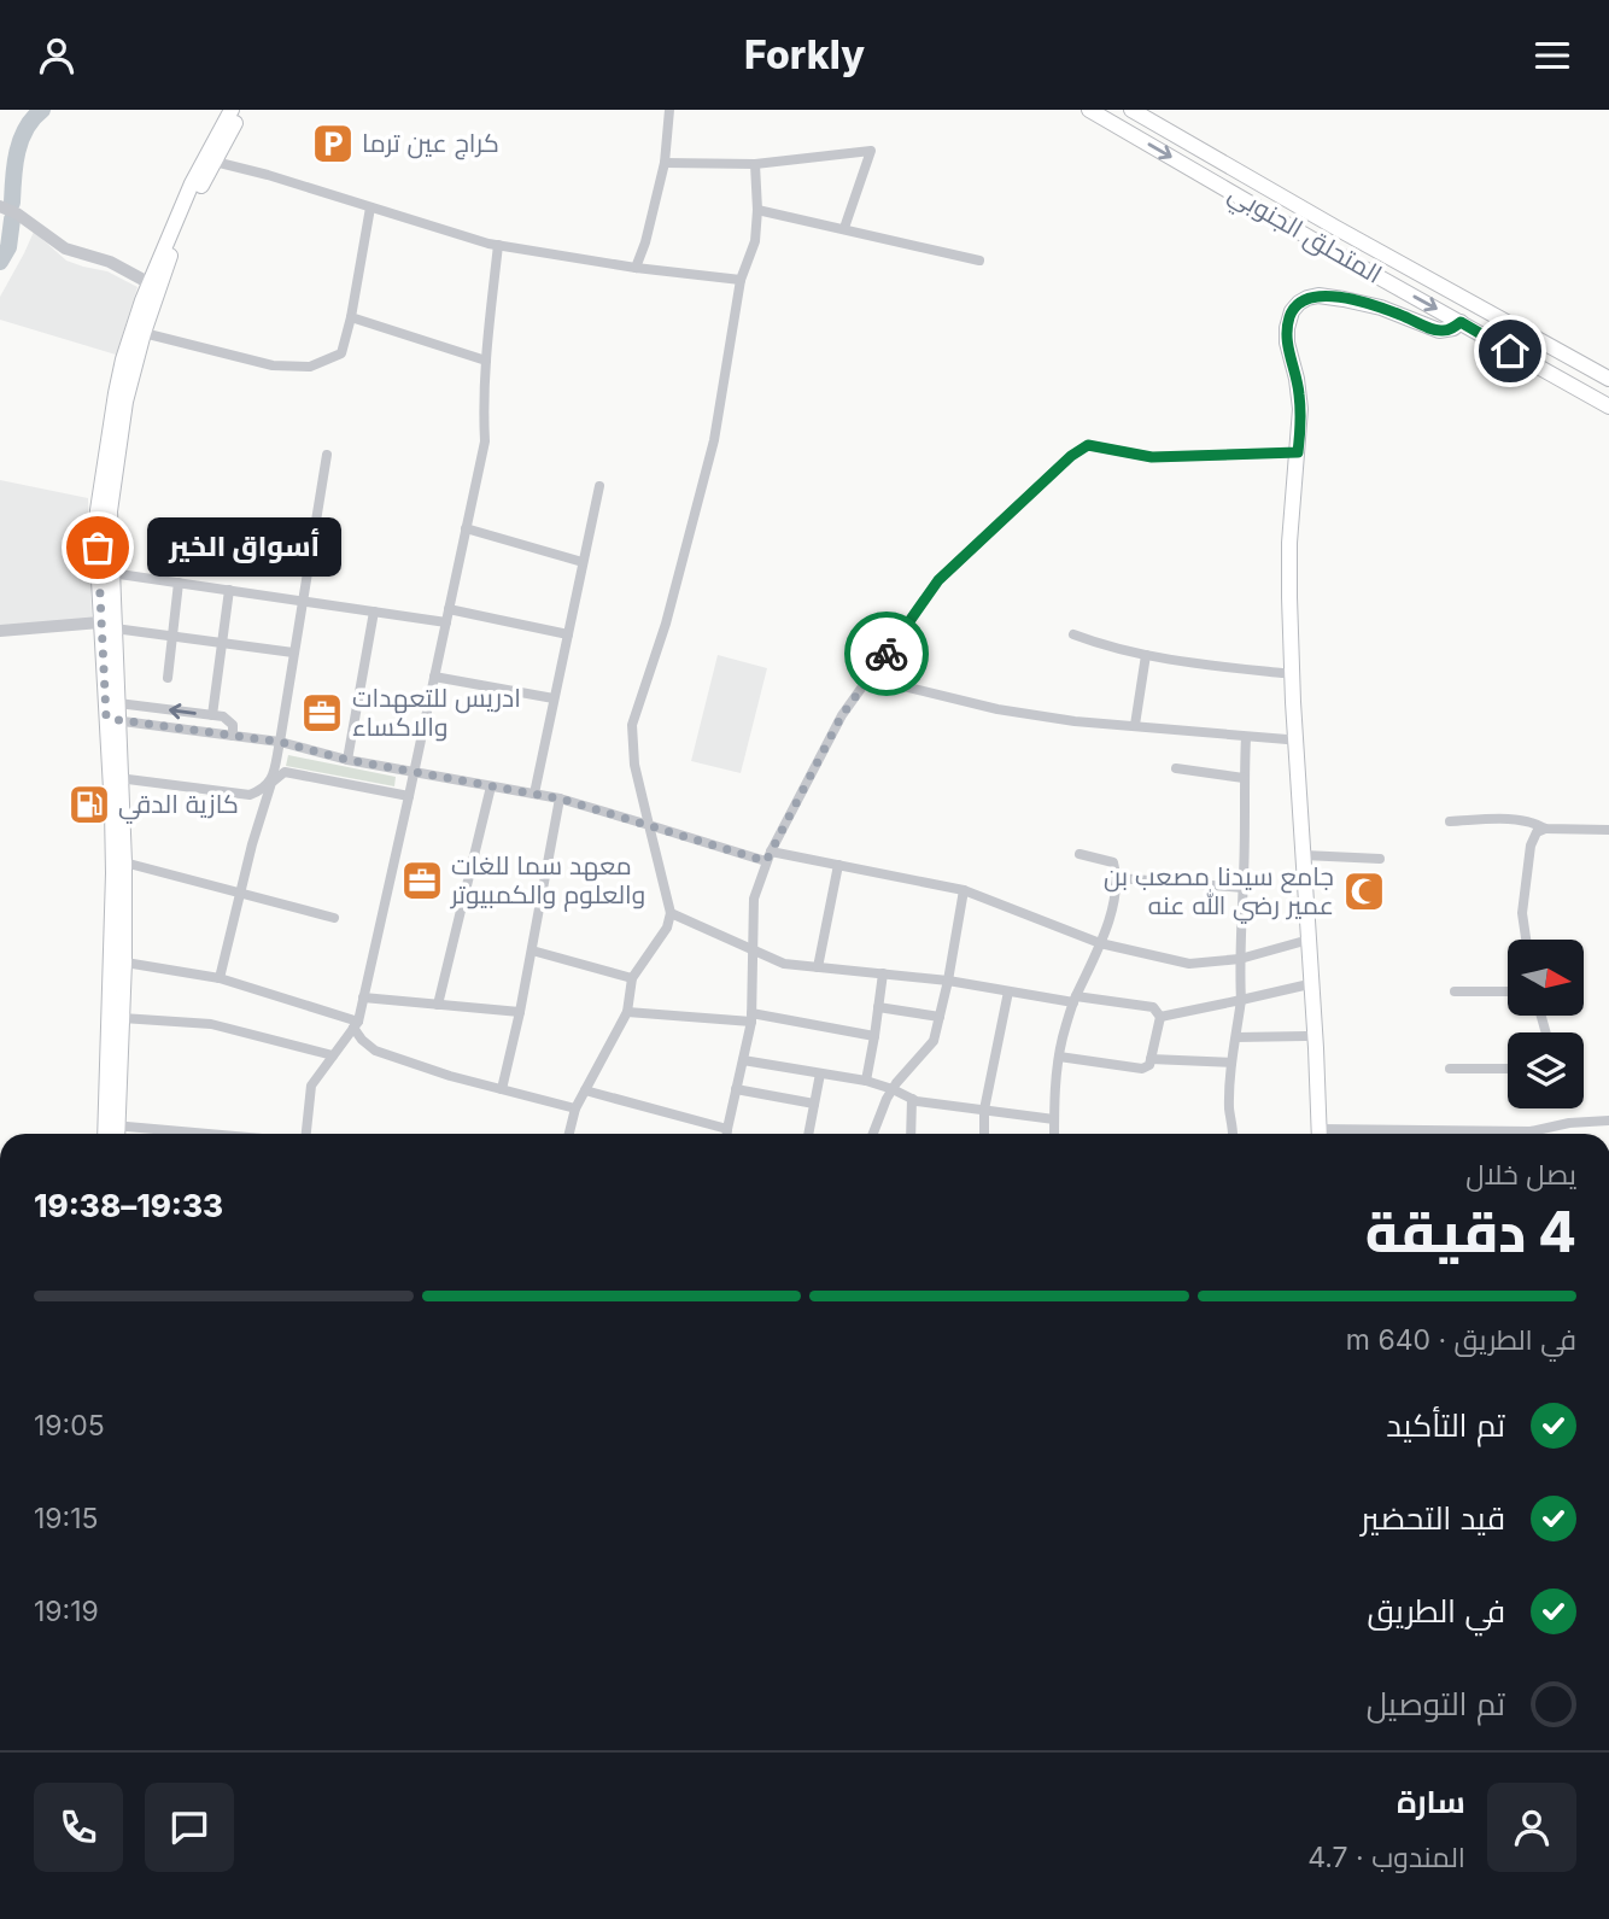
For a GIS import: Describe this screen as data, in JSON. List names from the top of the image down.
{
  "streets": {
    "main road": ["المتحلق الجنوبي"]
  },
  "places": {
    "parking": ["كراج عين ترما"],
    "other": ["أسواق الخير"],
    "office": ["ادريس للتعهدات والاكساء", "معهد سما للغات والعلوم والكمبيوتر"],
    "fuel station": ["كازية الدقي"],
    "mosque": ["جامع سيدنا مصعب بن عمير رضي الله عنه"]
  },
  "north": "right",
  "page": {
    "header": "Forkly",
    "bubble": "أسواق الخير",
    "heading": ["4 دقيقة", "يصل خلال", "19:33–19:38"],
    "panel": ["سارة", "المندوب · 4.7"],
    "bar": "في الطريق · 640 m",
    "list": [
      ["تم التأكيد", "19:05"],
      ["قيد التحضير", "19:15"],
      ["في الطريق", "19:19"],
      "تم التوصيل"
    ]
  }
}
